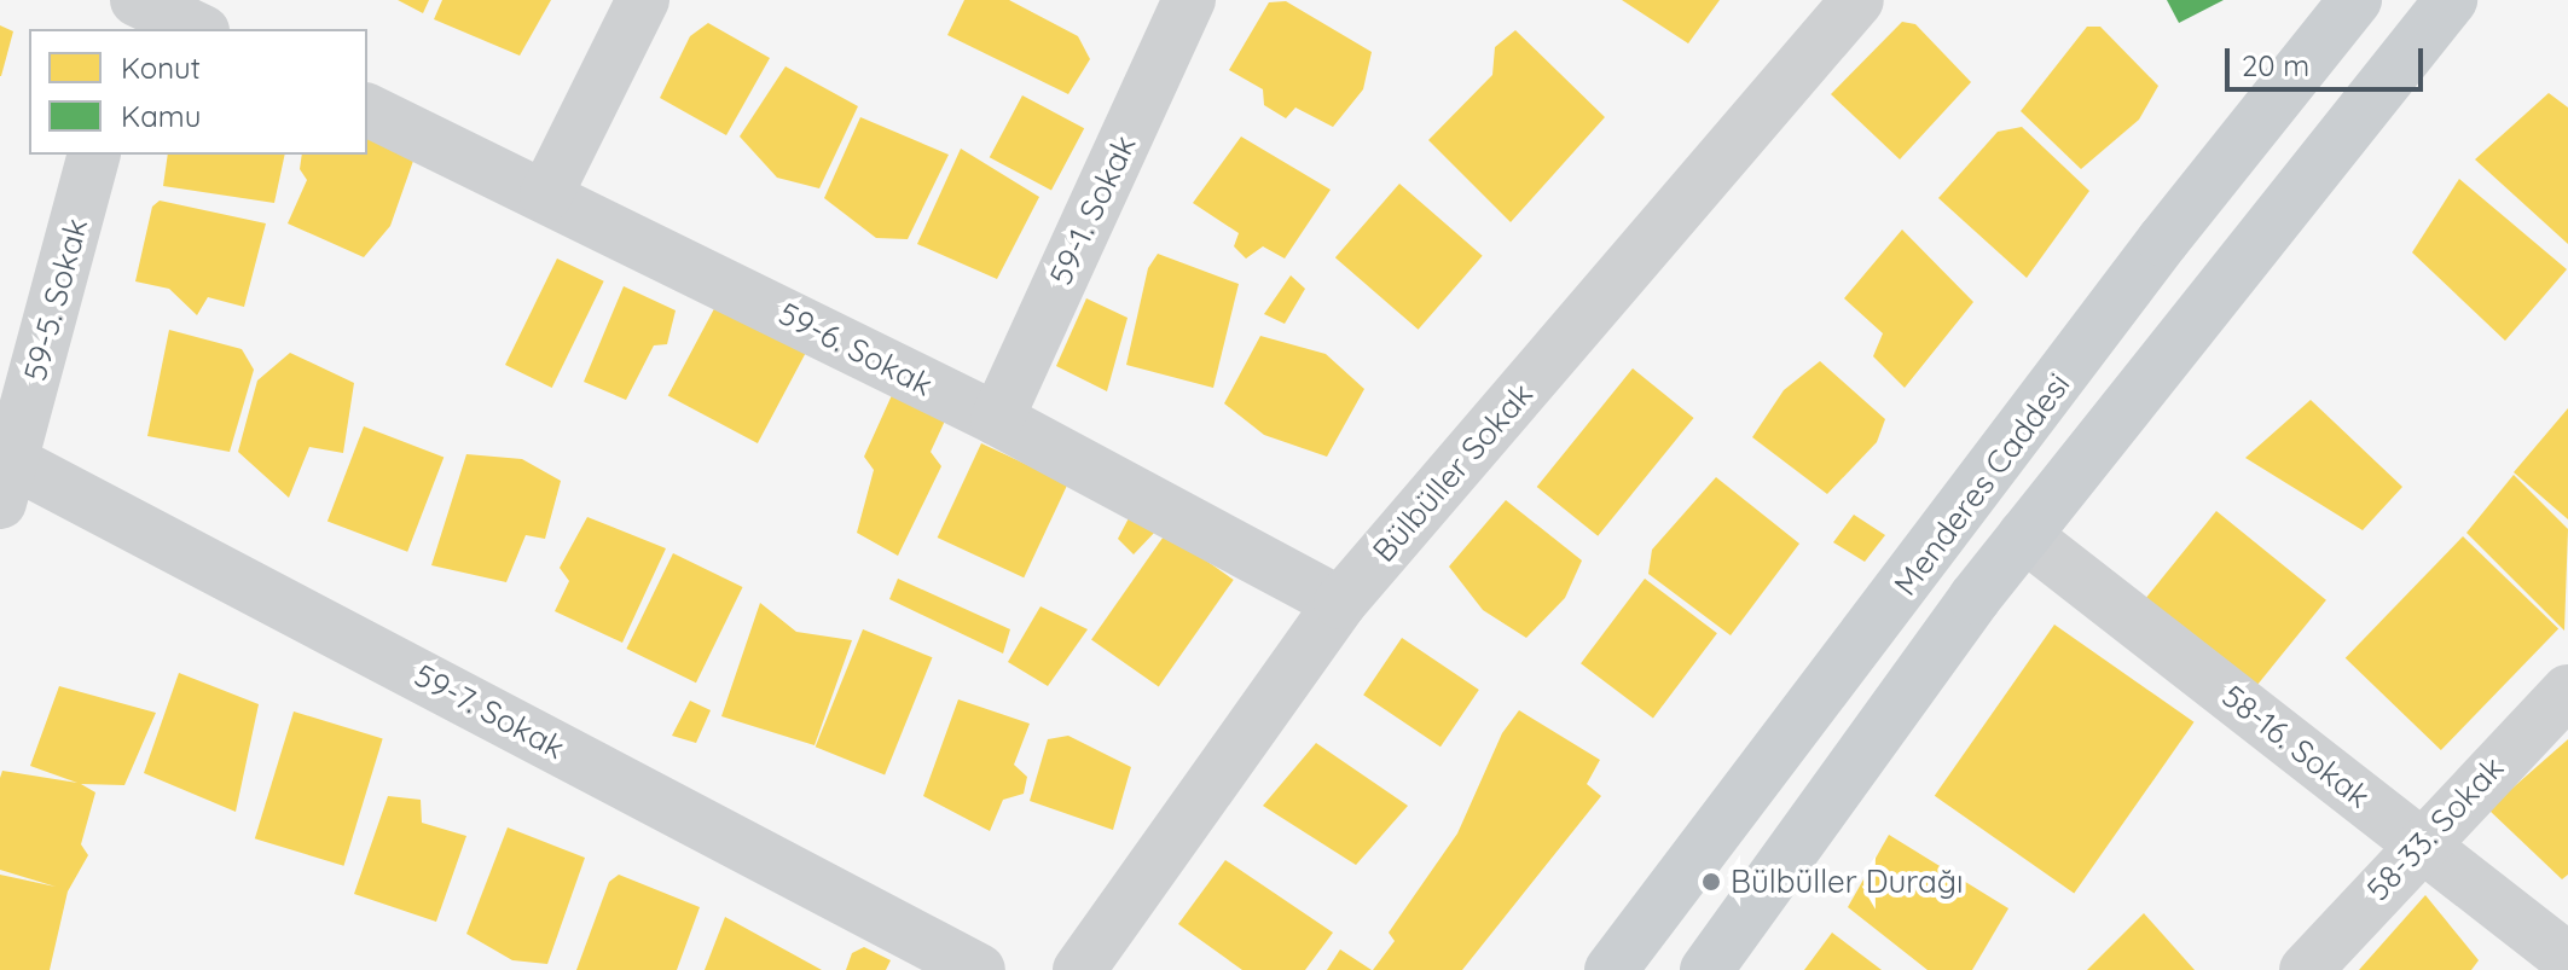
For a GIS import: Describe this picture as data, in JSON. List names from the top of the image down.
{
  "streets": {
    "main road": ["Menderes Caddesi"],
    "street": [
      "59-1. Sokak",
      "59-5. Sokak",
      "59-6. Sokak",
      "Bülbüller Sokak",
      "59-7. Sokak",
      "58-16. Sokak",
      "58-33. Sokak"
    ]
  },
  "crossings": [
    ["59-1. Sokak", "59-6. Sokak"],
    ["59-5. Sokak", "59-7. Sokak"],
    ["59-6. Sokak", "Bülbüller Sokak"],
    ["Menderes Caddesi", "58-16. Sokak"],
    ["58-16. Sokak", "58-33. Sokak"]
  ],
  "places": ["Bülbüller Durağı"],
  "legend": ["Konut", "Kamu"],
  "scale_bar": "20 m"
}
